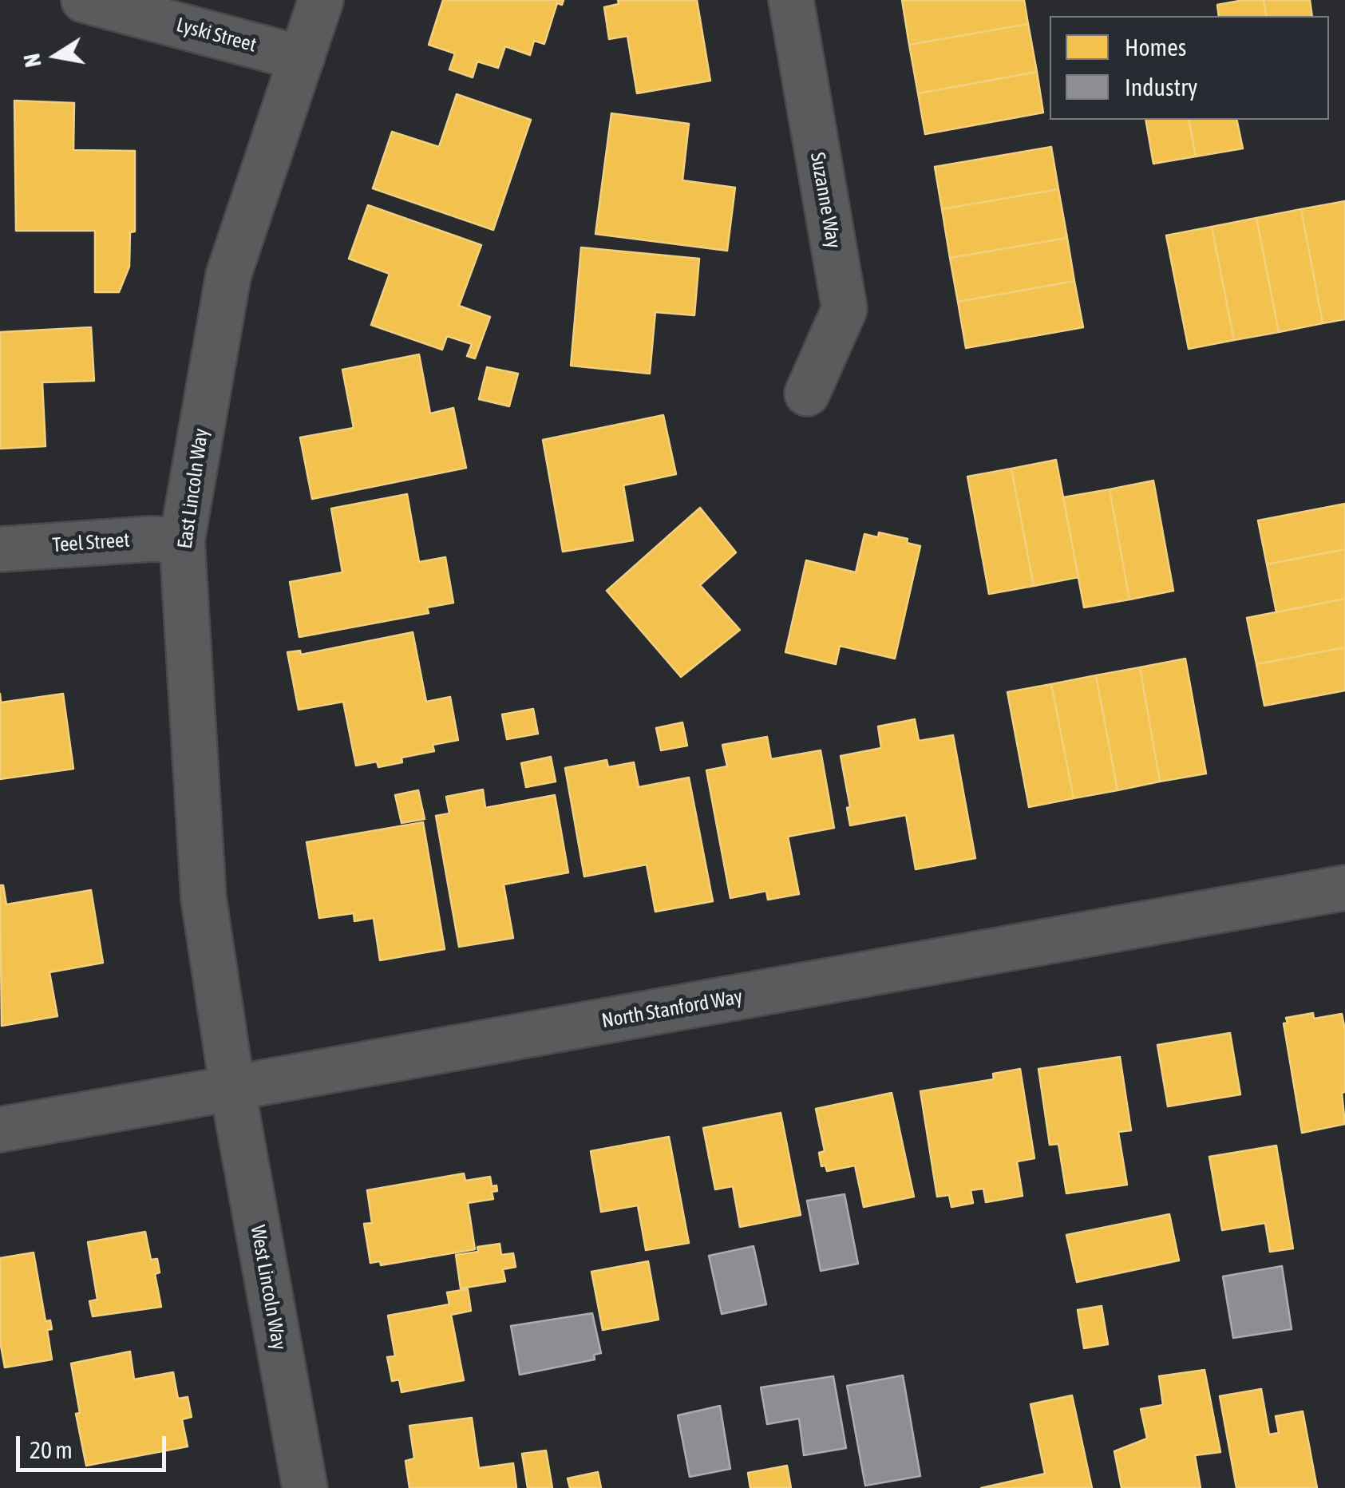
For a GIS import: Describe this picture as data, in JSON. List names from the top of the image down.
{
  "streets": {
    "street": [
      "Lyski Street",
      "Suzanne Way",
      "East Lincoln Way",
      "Teel Street",
      "North Stanford Way",
      "West Lincoln Way"
    ]
  },
  "crossings": [
    ["Lyski Street", "East Lincoln Way"],
    ["East Lincoln Way", "Teel Street"],
    ["East Lincoln Way", "North Stanford Way"],
    ["East Lincoln Way", "West Lincoln Way"],
    ["North Stanford Way", "West Lincoln Way"]
  ],
  "legend": ["Homes", "Industry"],
  "scale_bar": "20 m",
  "north": "left"
}
